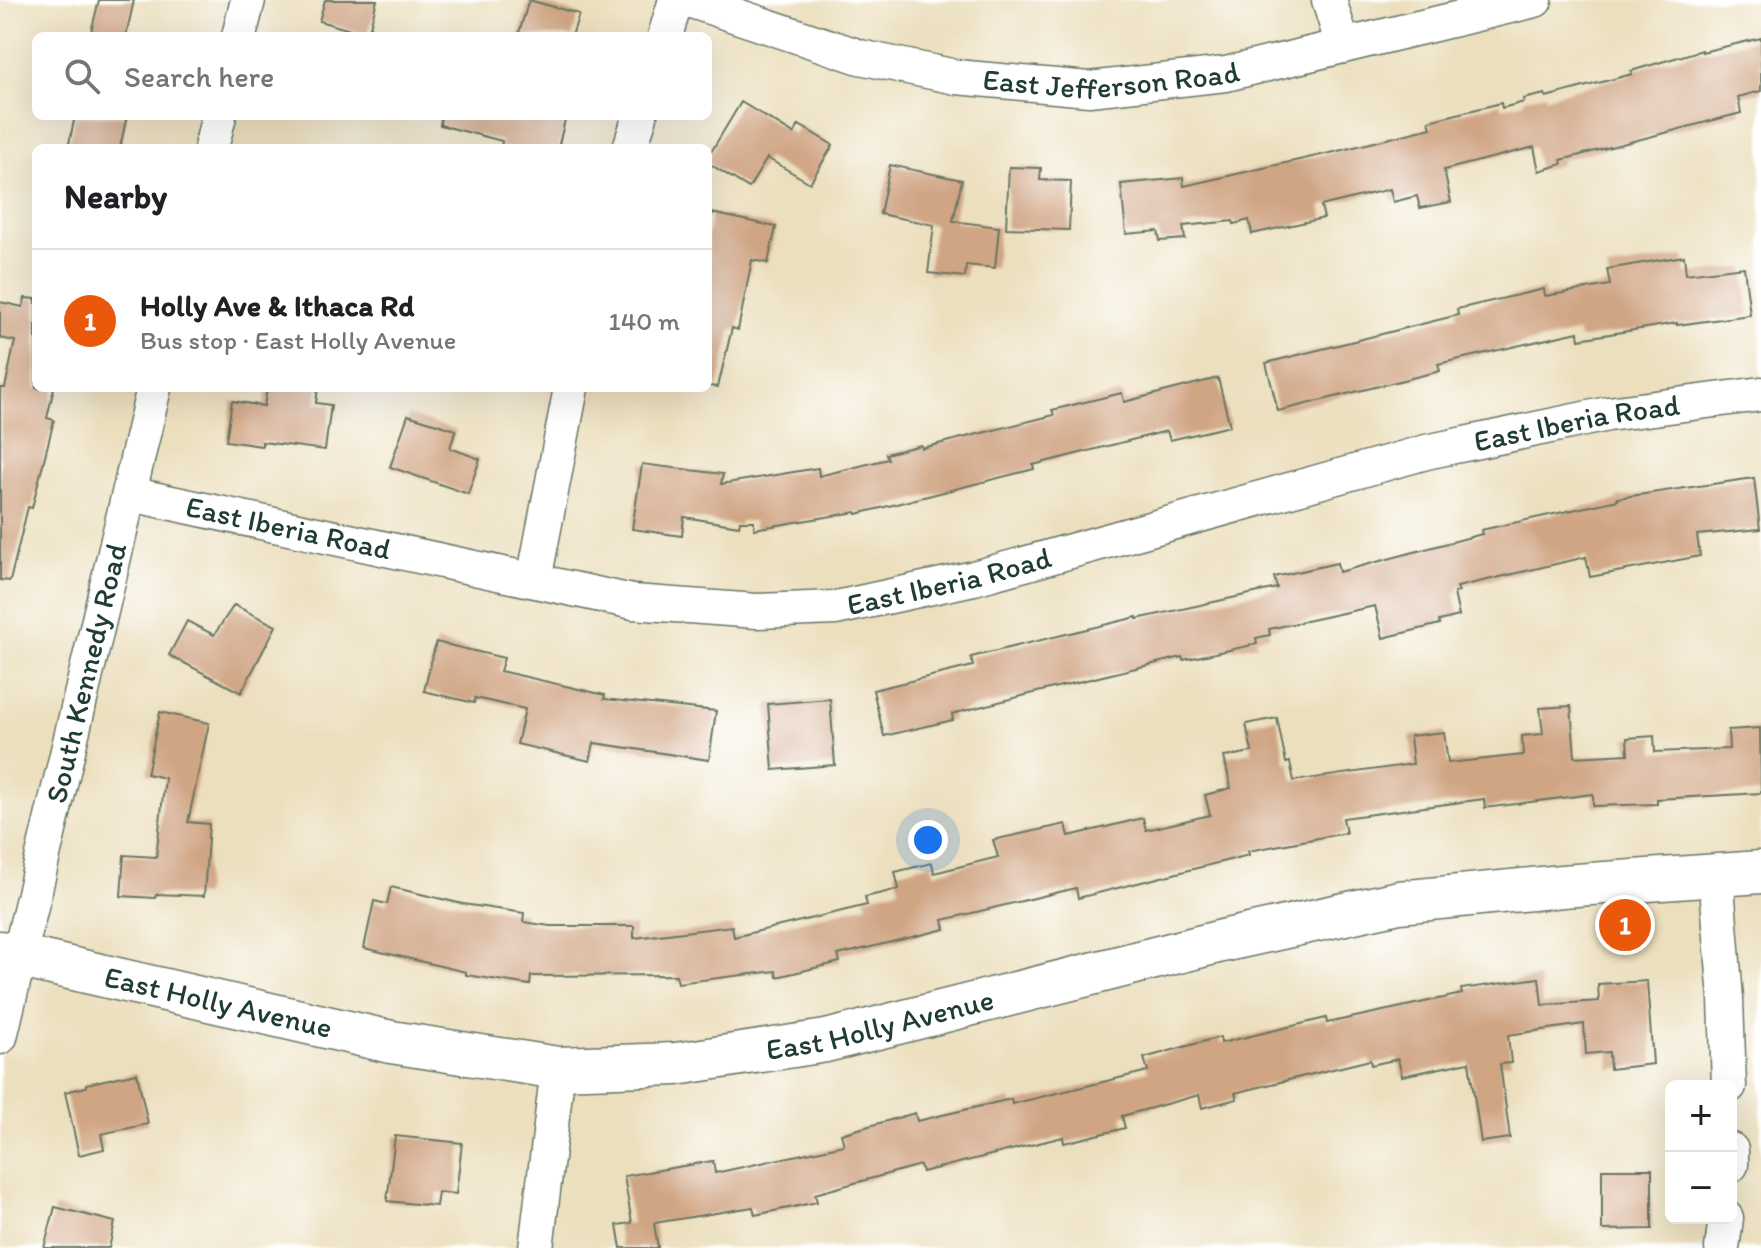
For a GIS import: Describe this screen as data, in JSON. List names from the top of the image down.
{
  "streets": {
    "street": [
      "East Jefferson Road",
      "East Iberia Road",
      "South Kennedy Road",
      "East Holly Avenue"
    ]
  },
  "crossings": [
    ["East Iberia Road", "South Kennedy Road"],
    ["South Kennedy Road", "East Holly Avenue"]
  ],
  "page": {
    "search": "Search here",
    "heading": "Nearby",
    "list": [
      {
        "mark": "1",
        "name": "Holly Ave & Ithaca Rd",
        "note": "Bus stop · East Holly Avenue",
        "value": "140 m"
      }
    ],
    "pins": "1",
    "map_buttons": ["+", "−"]
  }
}
